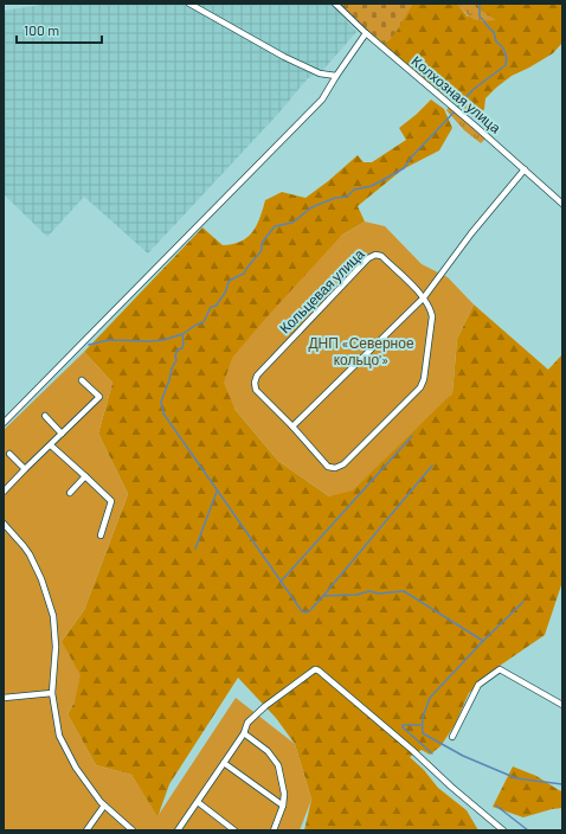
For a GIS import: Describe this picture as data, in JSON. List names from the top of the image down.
{
  "streets": {
    "street": ["Колхозная улица", "Кольцевая улица"]
  },
  "parks": ["ДНП «Северное кольцо'»"],
  "scale_bar": "100 m"
}
